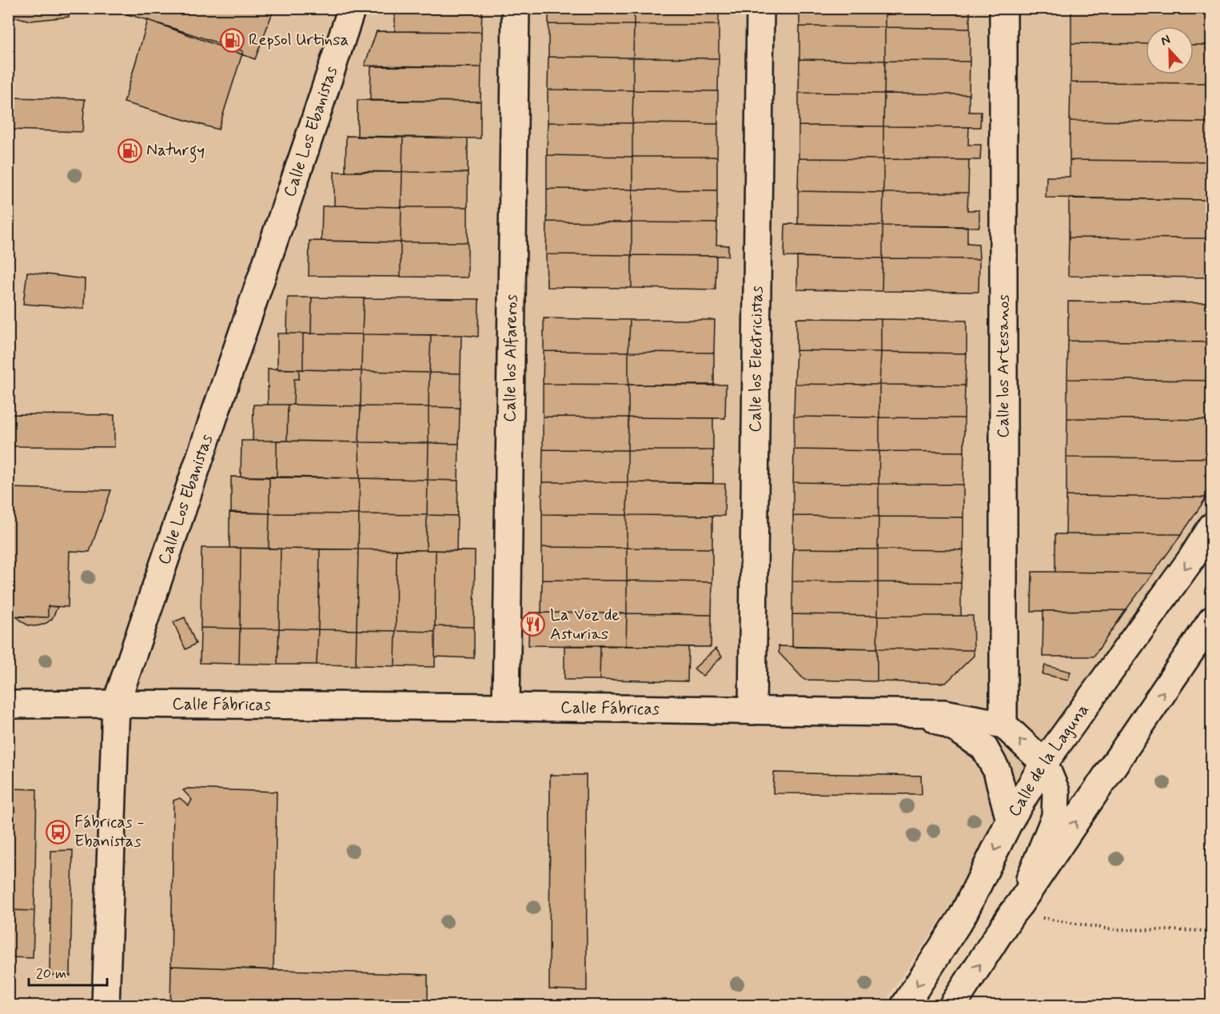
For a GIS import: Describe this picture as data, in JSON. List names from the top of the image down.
{
  "streets": {
    "street": [
      "Calle Los Ebanistas",
      "Calle los Alfareros",
      "Calle los Electricistas",
      "Calle los Artesanos",
      "Calle Fábricas",
      "Calle de la Laguna"
    ]
  },
  "crossings": [
    ["Calle Los Ebanistas", "Calle Fábricas"],
    ["Calle los Alfareros", "Calle Fábricas"],
    ["Calle los Electricistas", "Calle Fábricas"],
    ["Calle los Artesanos", "Calle Fábricas"]
  ],
  "places": {
    "fuel station": ["Repsol Urtinsa", "Naturgy"],
    "restaurant": ["La Voz de Asturias"],
    "bus stop": ["Fábricas - Ebanistas"]
  },
  "scale_bar": "20 m",
  "north": "top"
}
